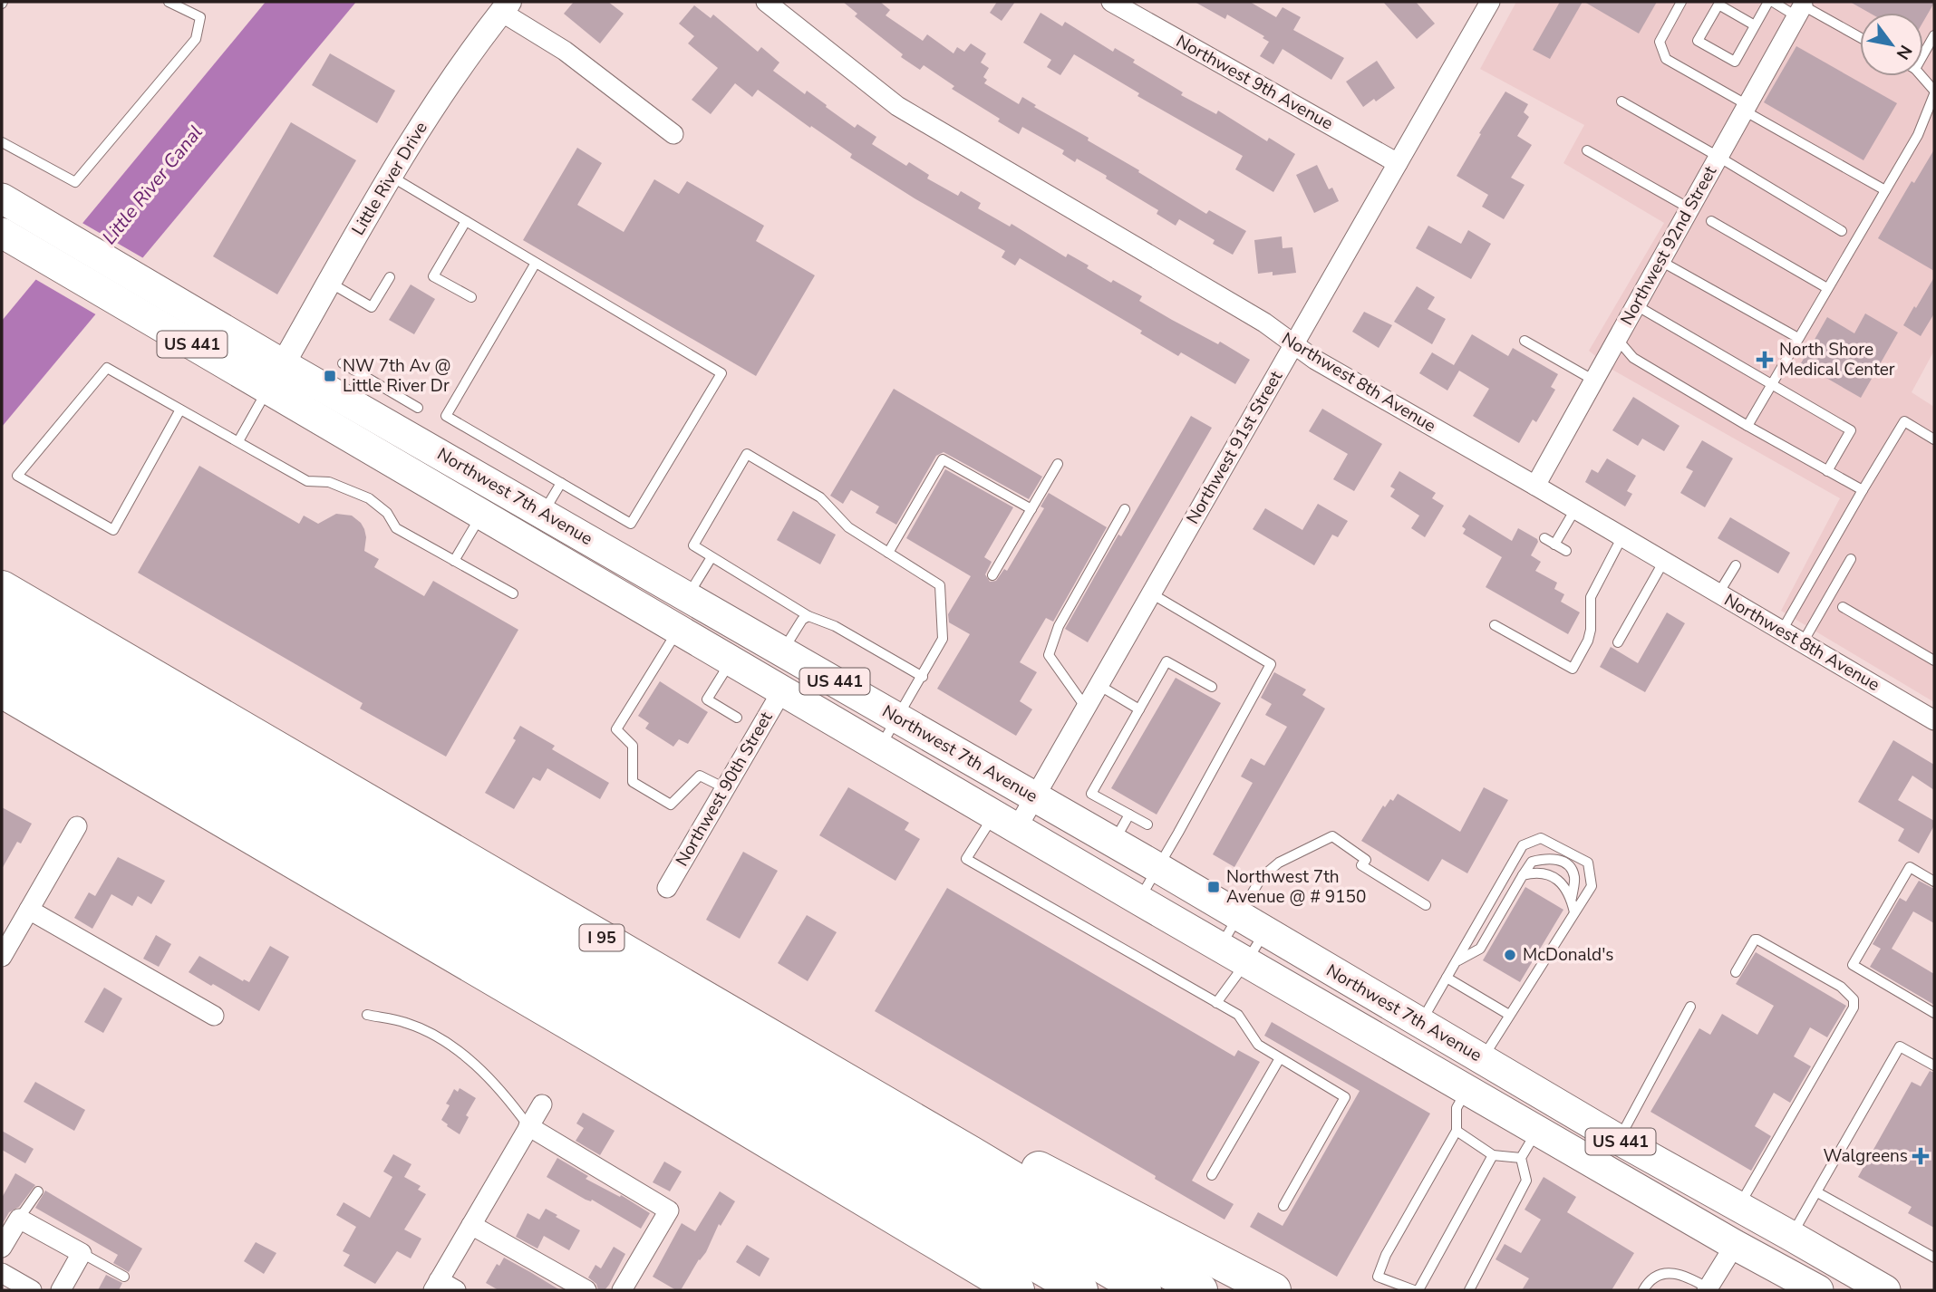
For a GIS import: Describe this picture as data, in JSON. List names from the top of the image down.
{
  "streets": {
    "highway": ["I 95"],
    "main road": ["US 441", "Northwest 7th Avenue"],
    "street": [
      "Northwest 9th Avenue",
      "Little River Drive",
      "Northwest 92nd Street",
      "Northwest 8th Avenue",
      "Northwest 91st Street",
      "Northwest 90th Street"
    ]
  },
  "crossings": [
    ["Northwest 9th Avenue", "Northwest 91st Street"],
    ["Little River Drive", "Northwest 7th Avenue"],
    ["Northwest 92nd Street", "Northwest 8th Avenue"],
    ["Northwest 8th Avenue", "Northwest 91st Street"],
    ["Northwest 91st Street", "Northwest 7th Avenue"],
    ["Northwest 7th Avenue", "Northwest 90th Street"]
  ],
  "water": ["Little River Canal"],
  "places": {
    "health": ["North Shore Medical Center", "Walgreens"],
    "transit": ["NW 7th Av @ Little River Dr", "Northwest 7th Avenue @ # 9150"],
    "other": ["McDonald's"]
  },
  "north": "bottom right"
}
